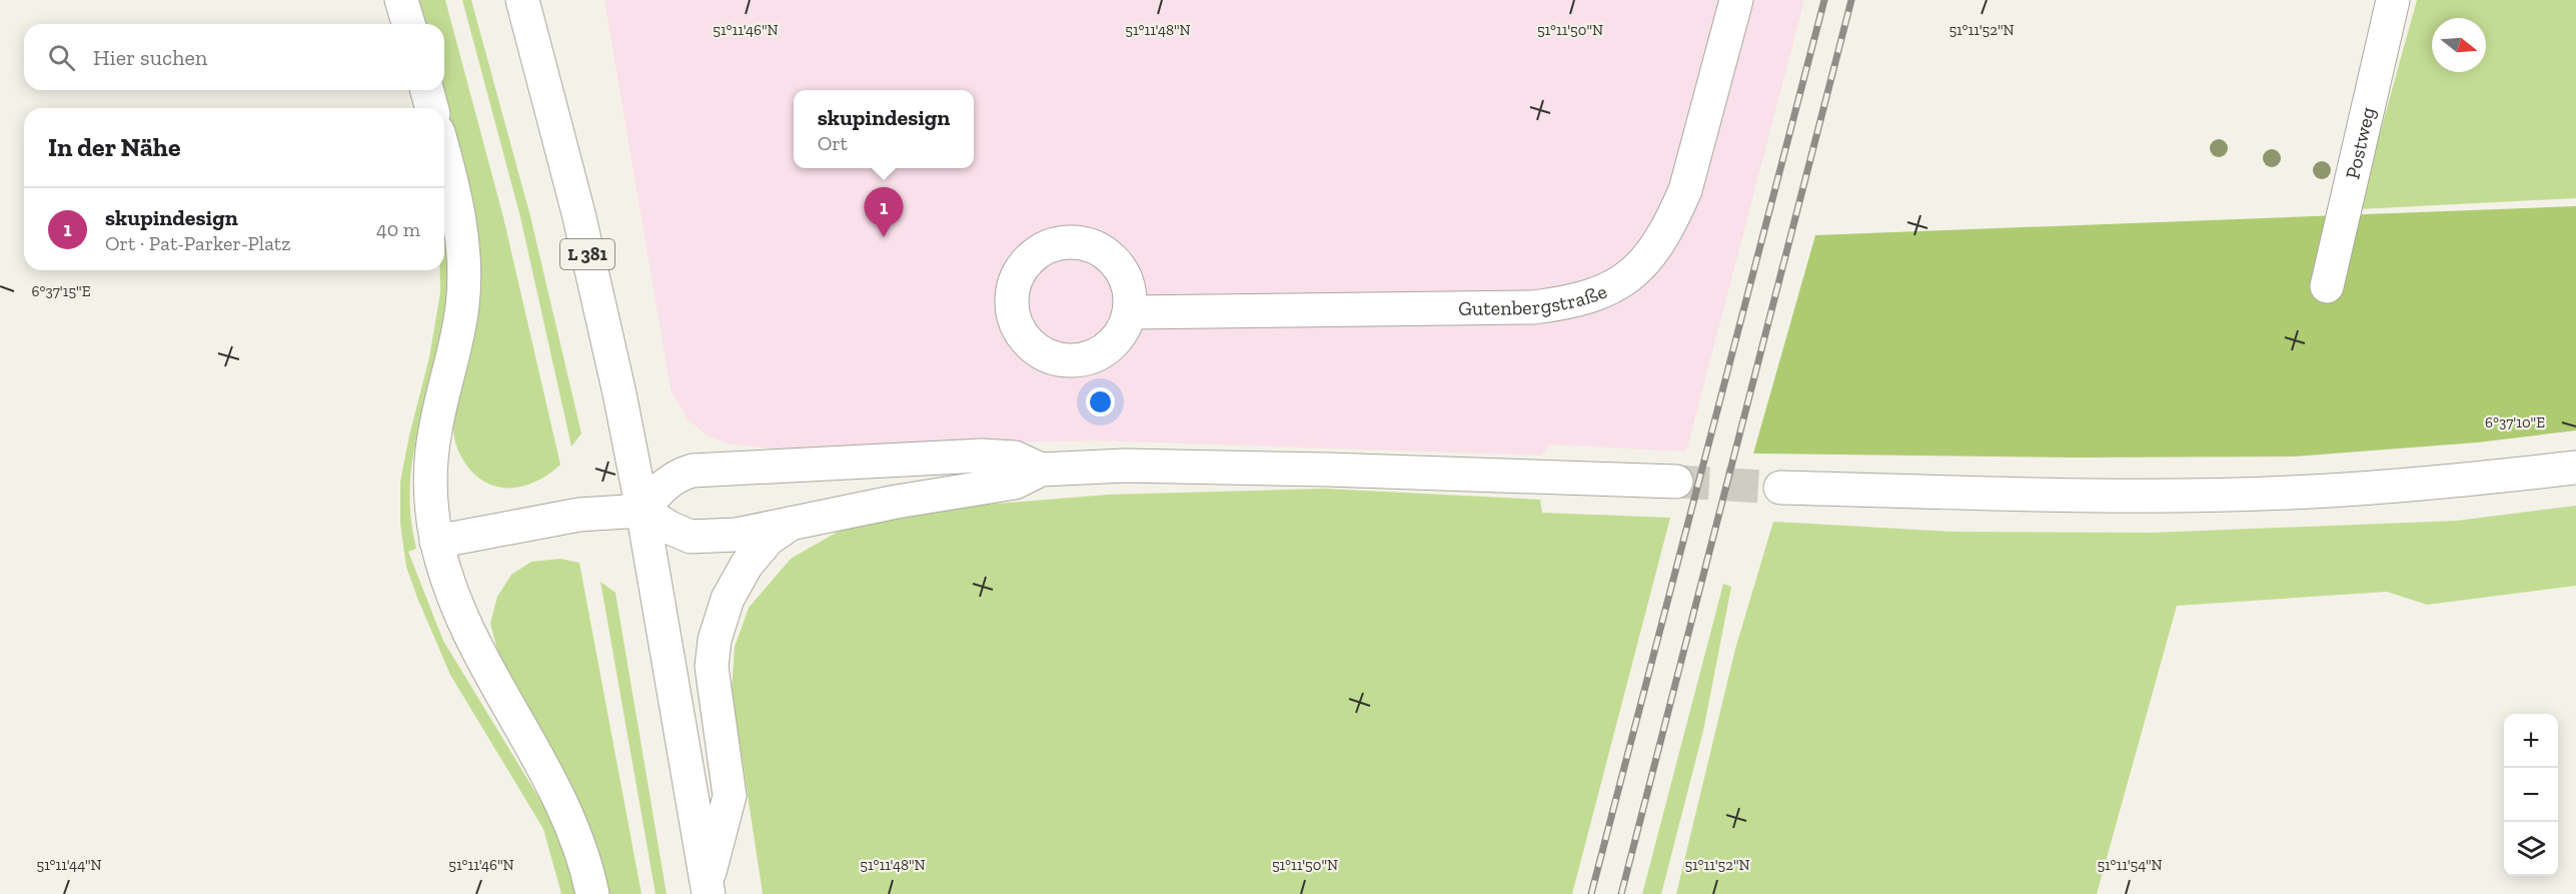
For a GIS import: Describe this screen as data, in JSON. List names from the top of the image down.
{
  "streets": {
    "street": ["Postweg", "L 381", "Gutenbergstraße"]
  },
  "north": "right",
  "page": {
    "search": "Hier suchen",
    "popup": ["skupindesign", "Ort"],
    "heading": "In der Nähe",
    "list": [
      {
        "mark": "1",
        "name": "skupindesign",
        "note": "Ort · Pat-Parker-Platz",
        "value": "40 m"
      }
    ],
    "pins": "1",
    "map_buttons": ["+", "−"]
  },
  "coordinates": [
    "51°11'46\"N",
    "51°11'48\"N",
    "51°11'50\"N",
    "51°11'52\"N",
    "6°37'15\"E",
    "6°37'10\"E",
    "51°11'44\"N",
    "51°11'54\"N"
  ]
}
